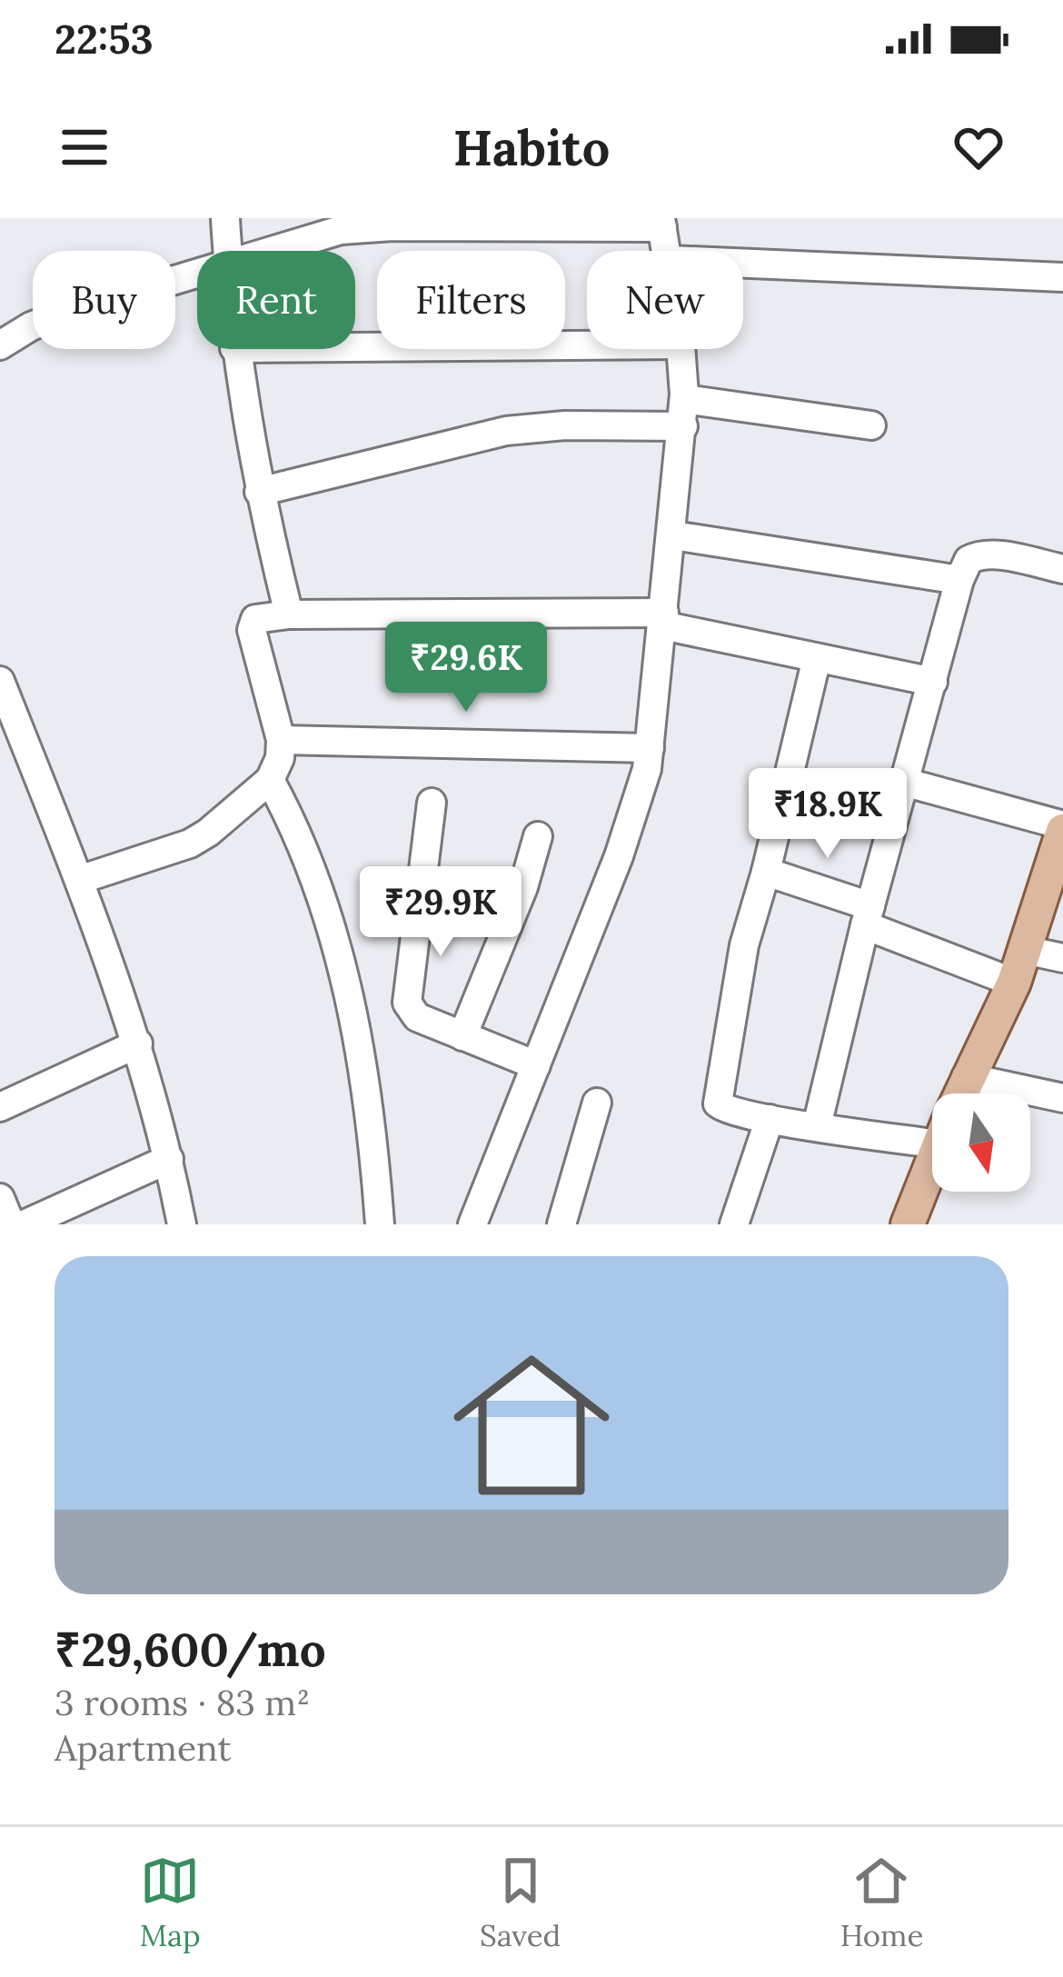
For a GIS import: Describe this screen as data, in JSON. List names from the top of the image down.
{
  "north": "bottom",
  "page": {
    "status": "22:53",
    "header": "Habito",
    "chip": [
      "Buy",
      "Rent",
      "Filters",
      "New"
    ],
    "price": ["₹29.6K", "₹18.9K", "₹29.9K"],
    "list": [
      {
        "name": "₹29,600/mo",
        "note": "3 rooms · 83 m² · Apartment"
      }
    ],
    "tabs": ["Map", "Saved", "Home"]
  }
}
